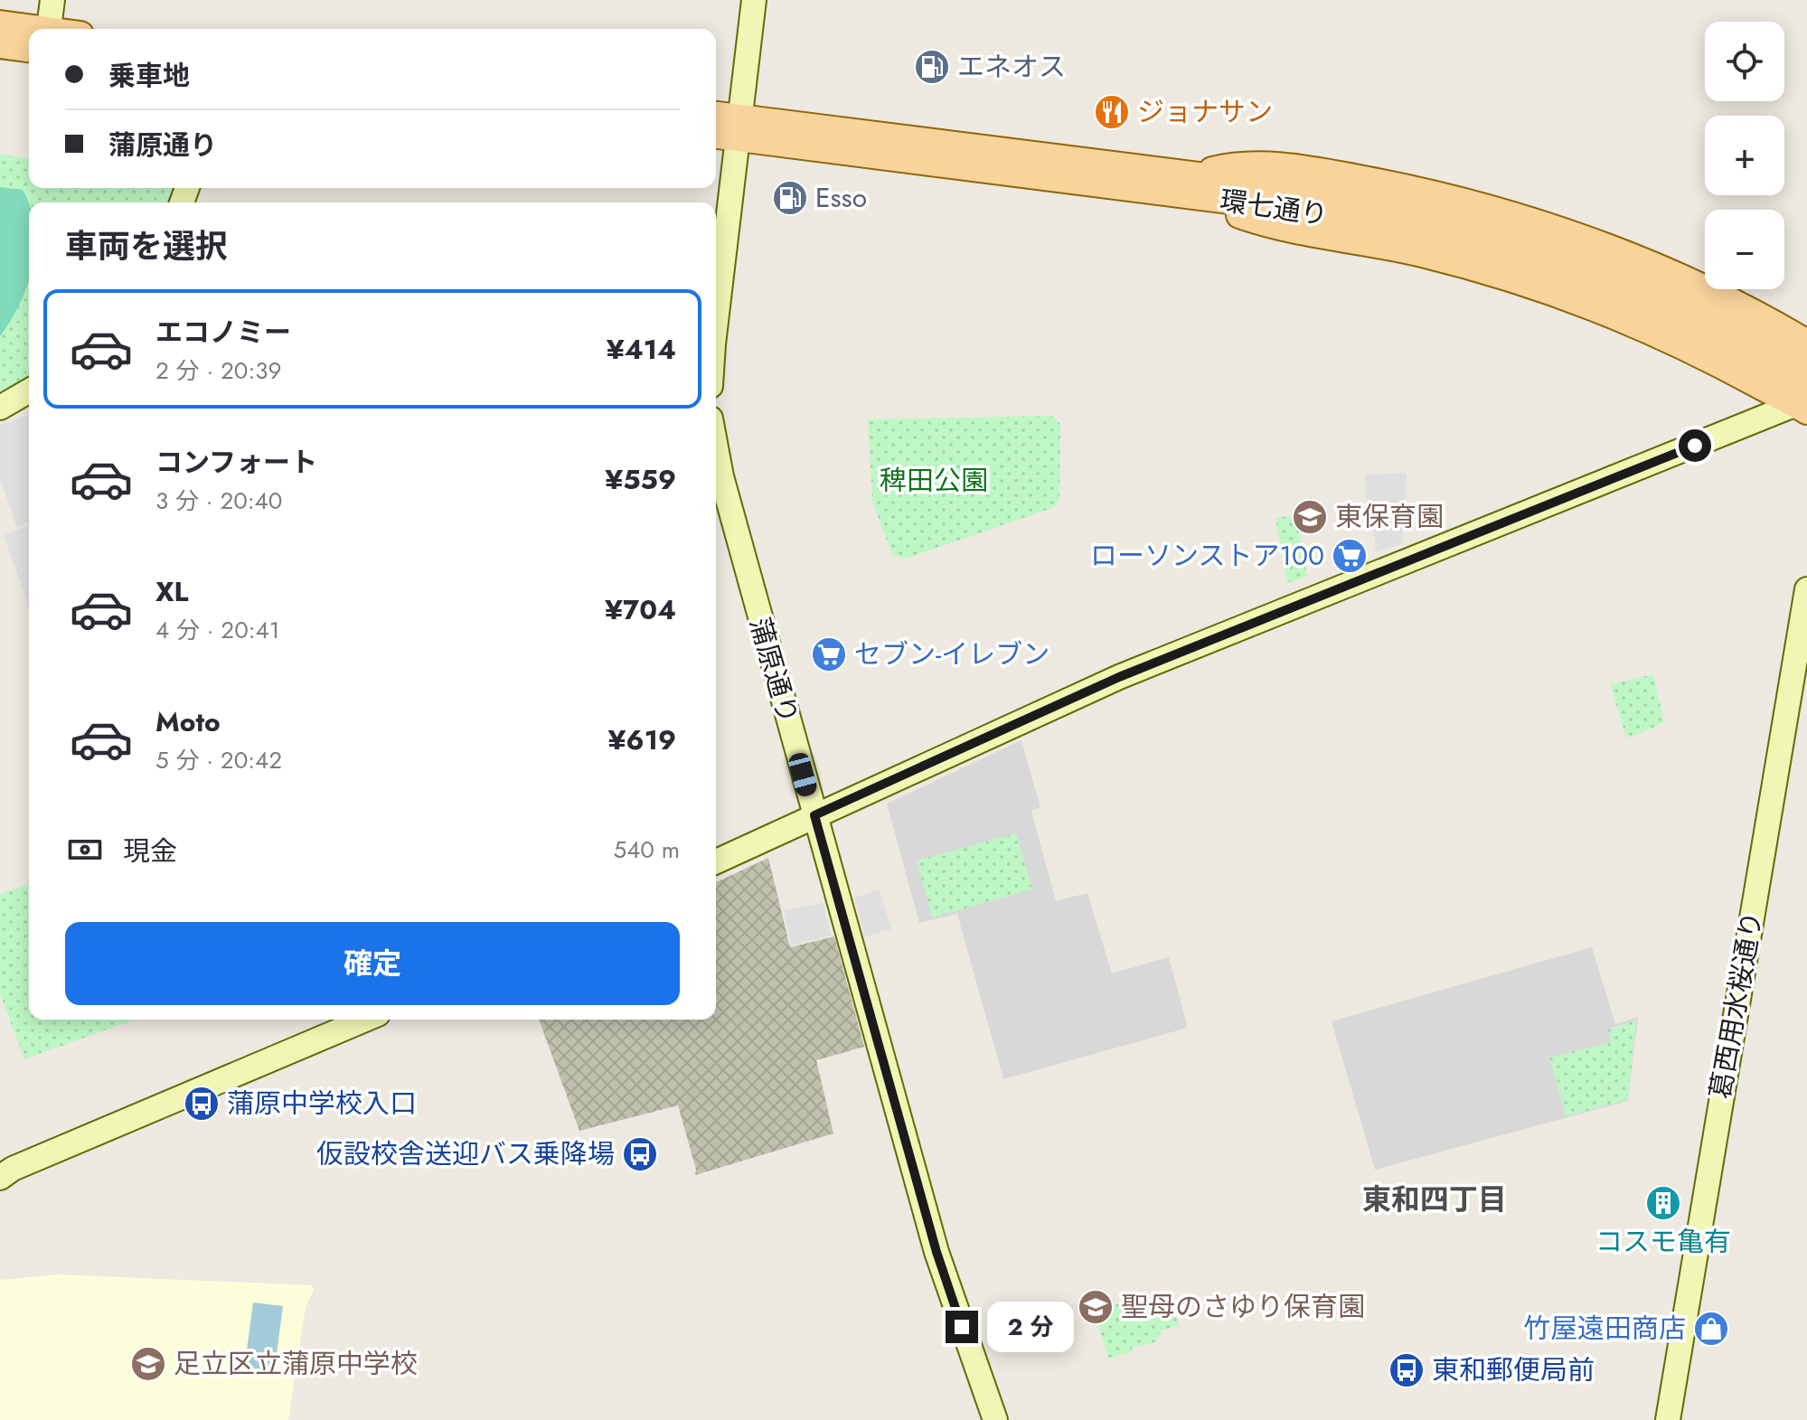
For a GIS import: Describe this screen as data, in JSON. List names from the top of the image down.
{
  "streets": {
    "main road": ["環七通り"],
    "street": ["蒲原通り", "葛西用水桜通り"]
  },
  "districts": ["東和四丁目"],
  "parks": ["稗田公園"],
  "places": {
    "fuel station": ["エネオス", "Esso"],
    "restaurant": ["ジョナサン"],
    "school or university": ["東保育園", "聖母のさゆり保育園", "足立区立蒲原中学校"],
    "supermarket": ["ローソンストア100", "セブン-イレブン"],
    "bus stop": ["蒲原中学校入口", "仮設校舎送迎バス乗降場", "東和郵便局前"],
    "building": ["コスモ亀有"],
    "shop": ["竹屋遠田商店"]
  },
  "page": {
    "map_buttons": ["+", "−"],
    "banner": ["乗車地", "蒲原通り"],
    "heading": "車両を選択",
    "list": [
      {
        "name": "エコノミー",
        "note": "2 分 · 20:39",
        "value": "¥414"
      },
      {
        "name": "コンフォート",
        "note": "3 分 · 20:40",
        "value": "¥559"
      },
      {
        "name": "XL",
        "note": "4 分 · 20:41",
        "value": "¥704"
      },
      {
        "name": "Moto",
        "note": "5 分 · 20:42",
        "value": "¥619"
      }
    ],
    "pay": ["現金", "540 m"],
    "buttons": "確定",
    "bubble": "2 分"
  }
}
